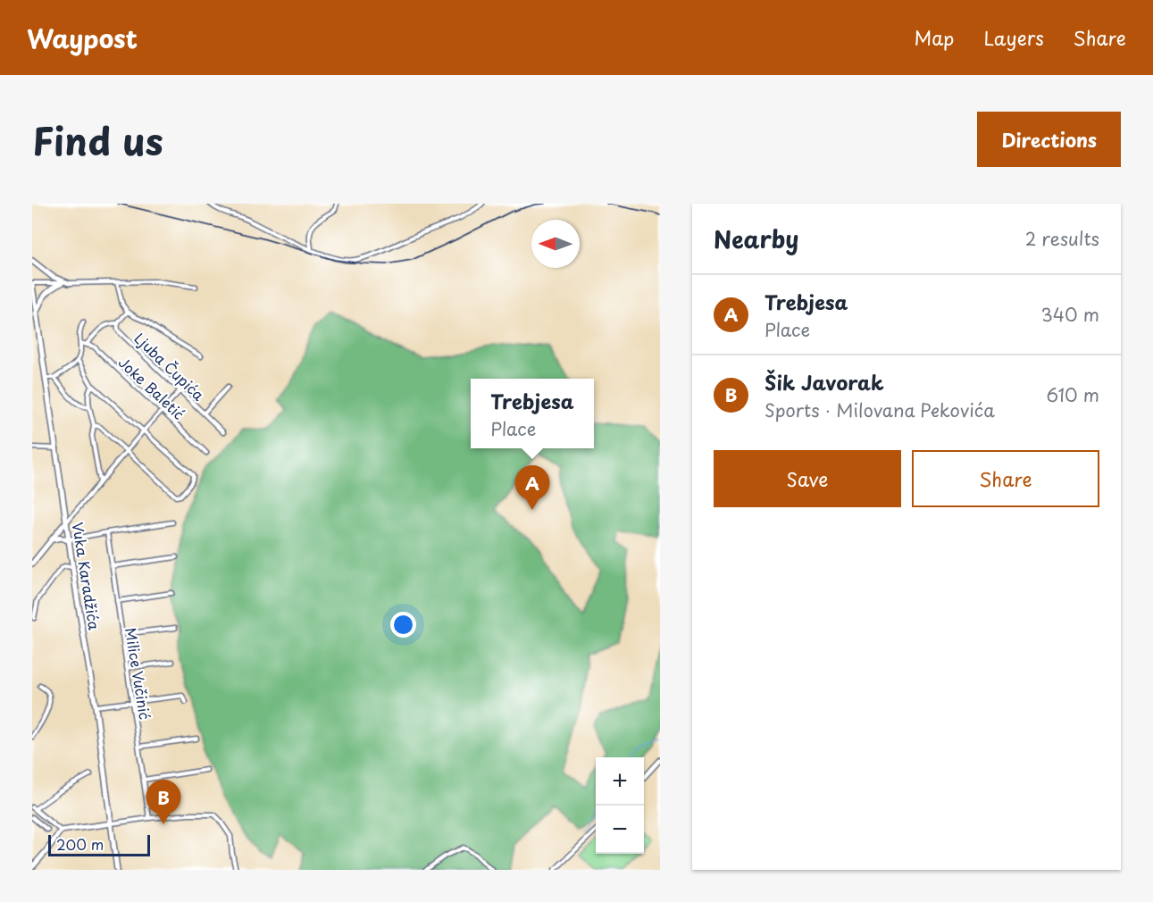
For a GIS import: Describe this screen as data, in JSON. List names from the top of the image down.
{
  "streets": {
    "street": [
      "Ljuba Čupića",
      "Joke Baletić",
      "Vuka Karadžića",
      "Milice Vučinić"
    ]
  },
  "scale_bar": "200 m",
  "north": "left",
  "page": {
    "header": "Waypost",
    "nav": ["Map", "Layers", "Share"],
    "title": "Find us",
    "buttons": [
      "Directions",
      ["Save", "Share"]
    ],
    "heading": ["Nearby", "2 results"],
    "list": [
      {
        "mark": "A",
        "name": "Trebjesa",
        "note": "Place",
        "value": "340 m"
      },
      {
        "mark": "B",
        "name": "Šik Javorak",
        "note": "Sports · Milovana Pekovića",
        "value": "610 m"
      }
    ],
    "popup": ["Trebjesa", "Place"],
    "pins": ["A", "B"],
    "map_buttons": ["+", "−"],
    "scale": "200 m"
  }
}
